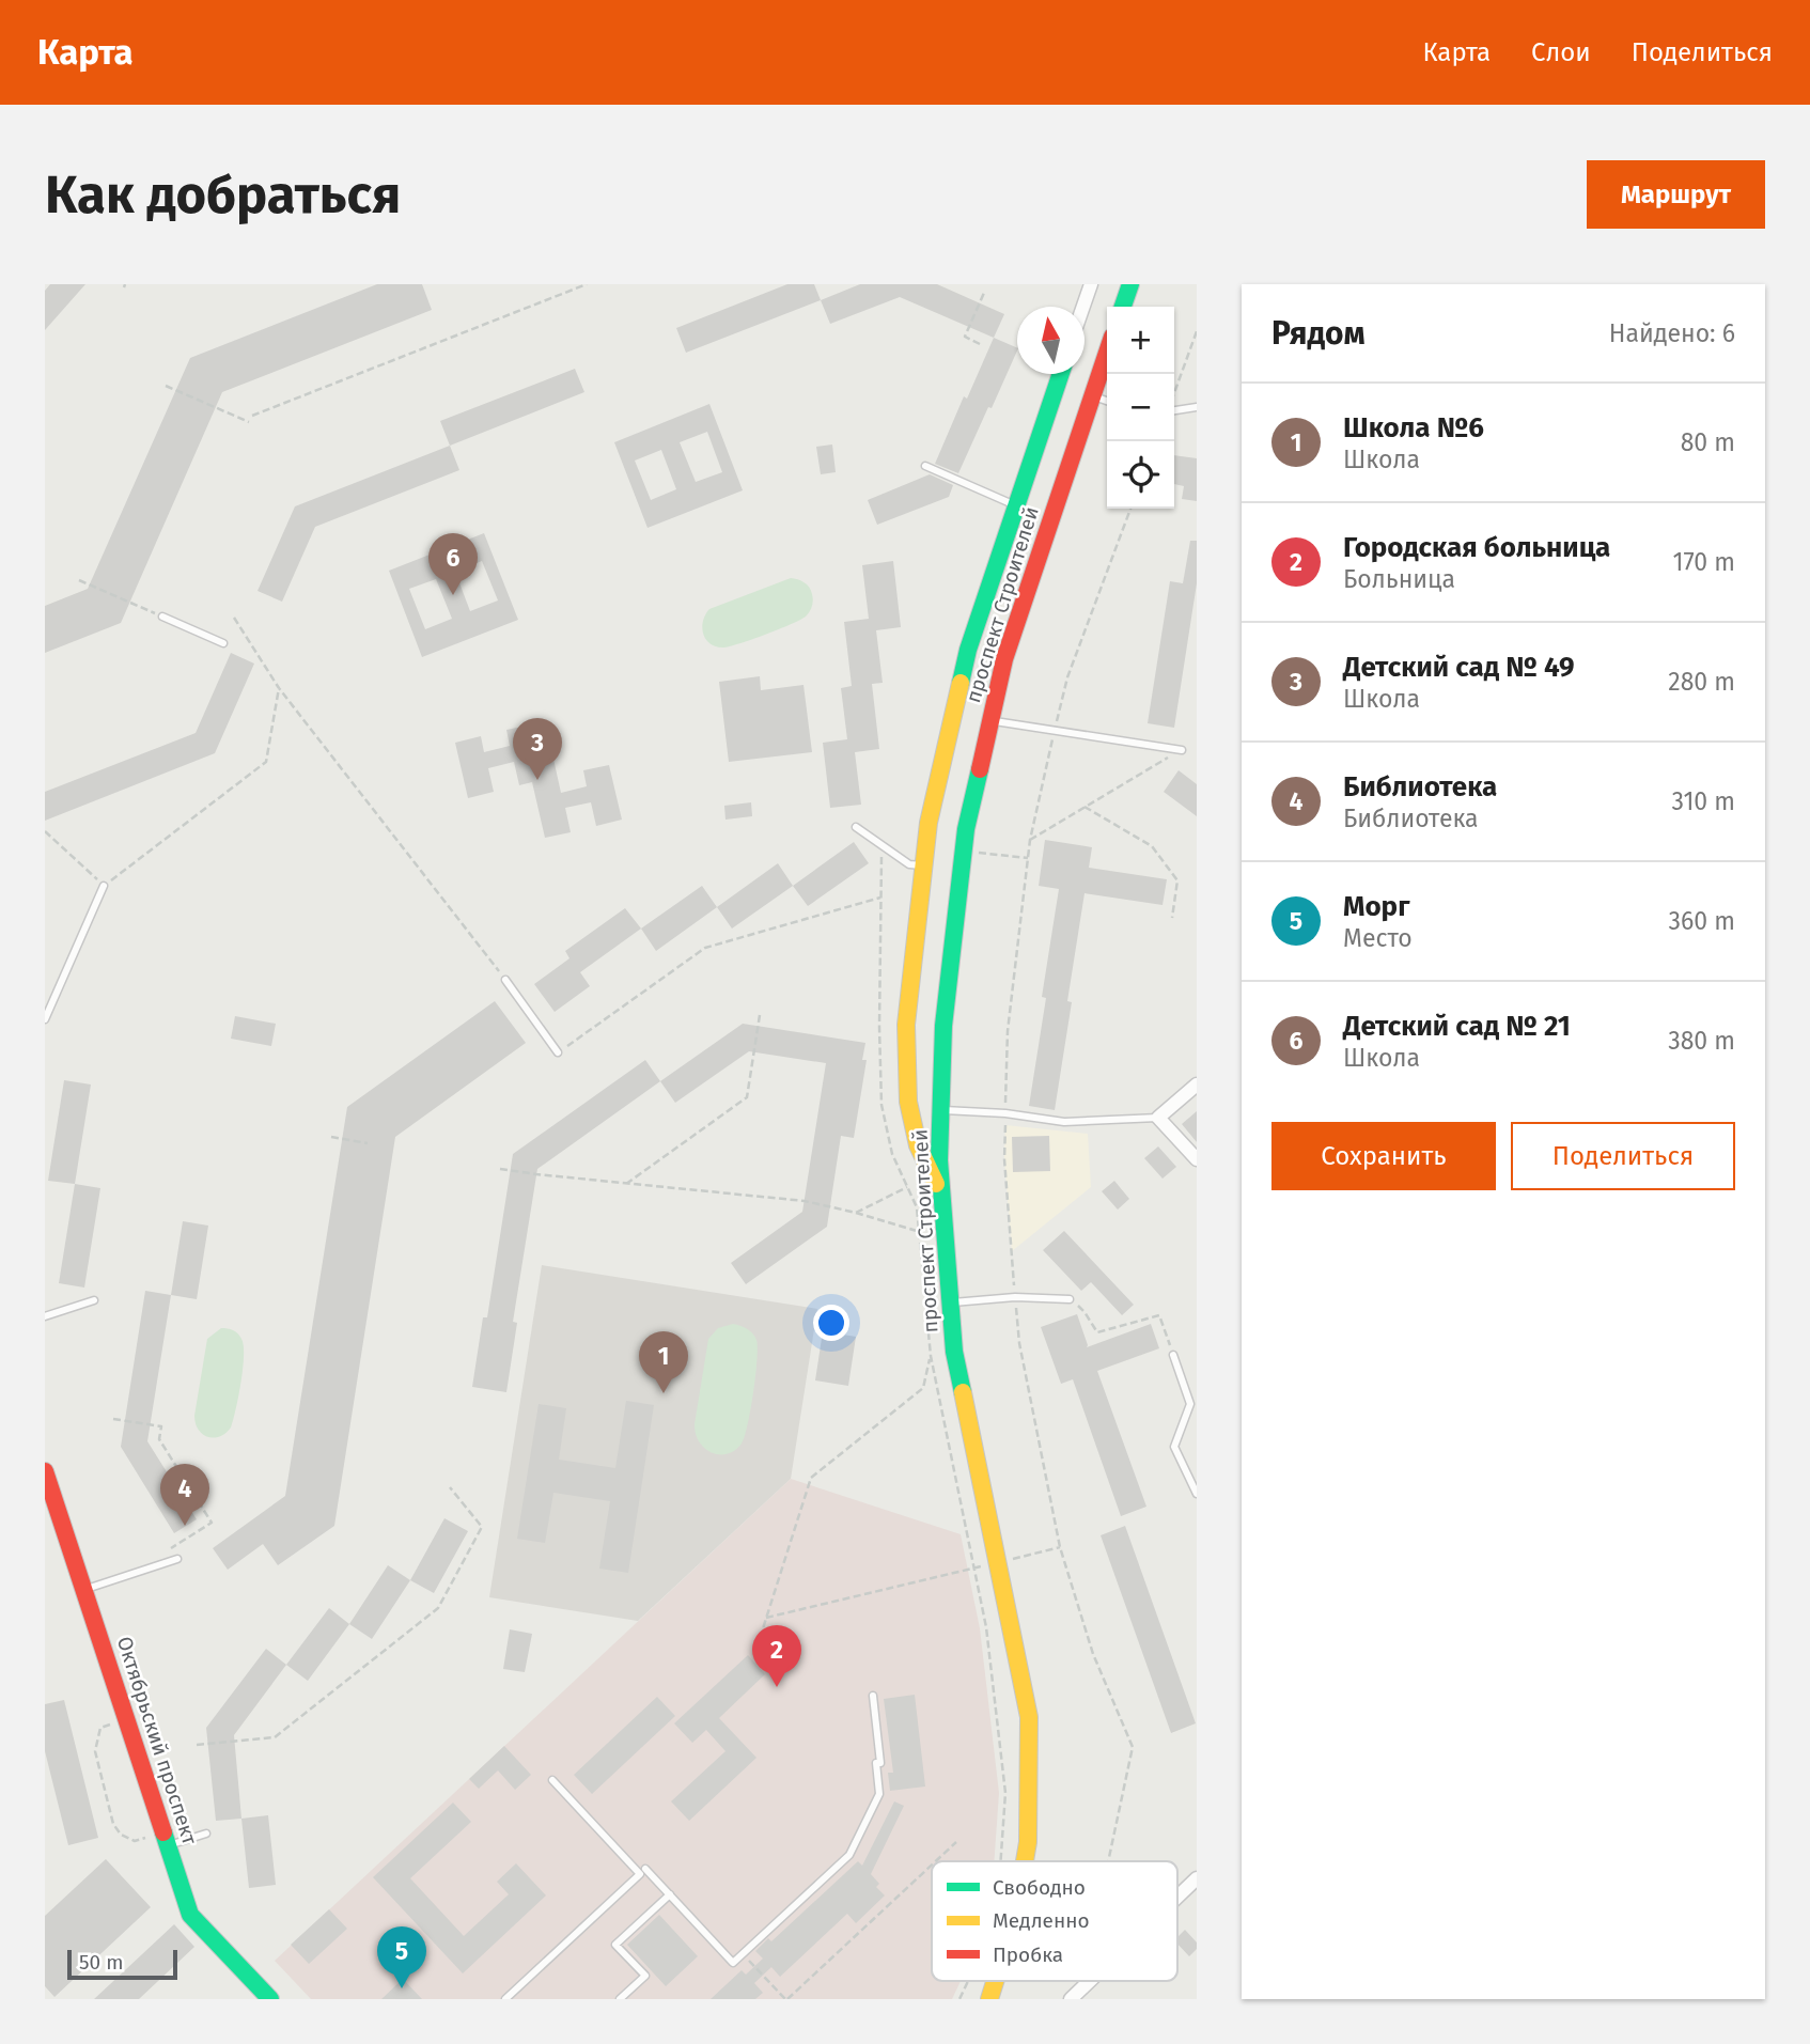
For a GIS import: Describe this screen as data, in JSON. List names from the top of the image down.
{
  "streets": {
    "street": ["проспект Строителей", "Октябрьский проспект"]
  },
  "legend": ["Свободно", "Медленно", "Пробка"],
  "scale_bar": "50 m",
  "north": "top",
  "page": {
    "header": "Карта",
    "nav": ["Карта", "Слои", "Поделиться"],
    "buttons": [
      "Маршрут",
      ["Сохранить", "Поделиться"]
    ],
    "title": "Как добраться",
    "heading": ["Рядом", "Найдено: 6"],
    "map_buttons": ["+", "−"],
    "list": [
      {
        "mark": "1",
        "name": "Школа №6",
        "note": "Школа",
        "value": "80 m"
      },
      {
        "mark": "2",
        "name": "Городская больница",
        "note": "Больница",
        "value": "170 m"
      },
      {
        "mark": "3",
        "name": "Детский сад № 49",
        "note": "Школа",
        "value": "280 m"
      },
      {
        "mark": "4",
        "name": "Библиотека",
        "note": "Библиотека",
        "value": "310 m"
      },
      {
        "mark": "5",
        "name": "Морг",
        "note": "Место",
        "value": "360 m"
      },
      {
        "mark": "6",
        "name": "Детский сад № 21",
        "note": "Школа",
        "value": "380 m"
      }
    ],
    "pins": [
      "6",
      "3",
      "1",
      "4",
      "2",
      "5"
    ],
    "scale": "50 m"
  }
}
